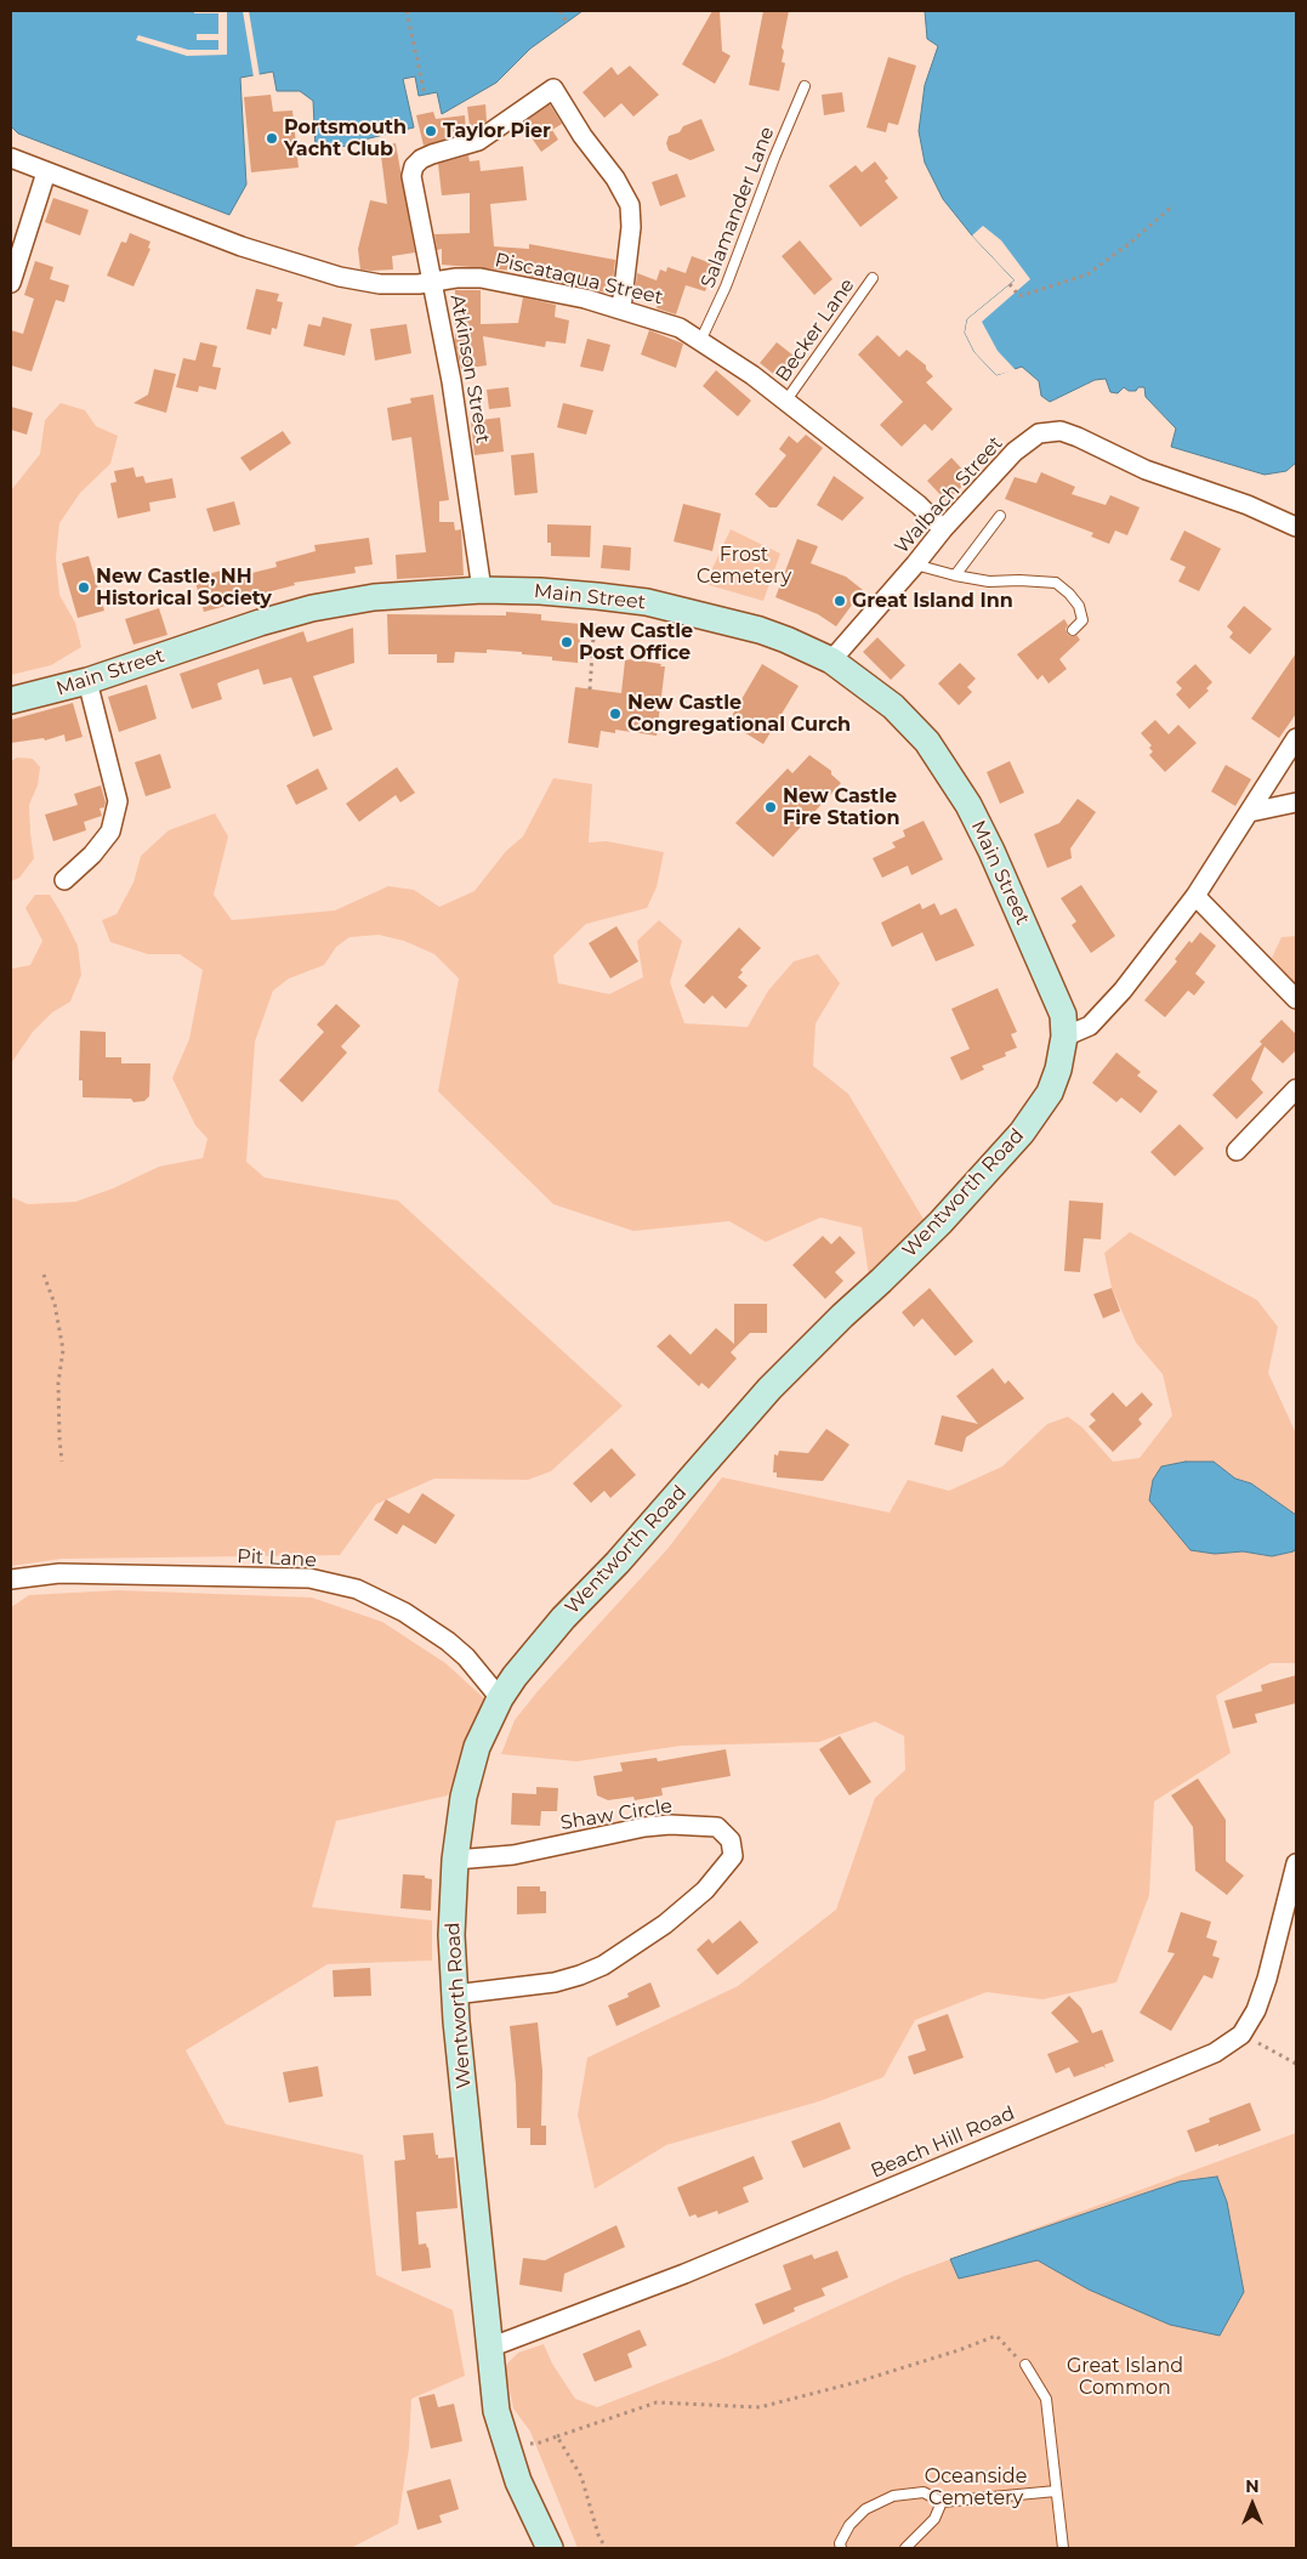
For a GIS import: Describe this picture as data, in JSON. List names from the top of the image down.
{
  "streets": {
    "main road": ["Main Street", "Wentworth Road"],
    "street": [
      "Piscataqua Street",
      "Atkinson Street",
      "Walbach Street",
      "Pit Lane",
      "Shaw Circle",
      "Beach Hill Road"
    ],
    "lane": ["Salamander Lane", "Becker Lane"]
  },
  "crossings": [
    ["Salamander Lane", "Piscataqua Street"],
    ["Piscataqua Street", "Becker Lane"],
    ["Piscataqua Street", "Atkinson Street"],
    ["Piscataqua Street", "Walbach Street"],
    ["Atkinson Street", "Main Street"],
    ["Walbach Street", "Main Street"],
    ["Main Street", "Wentworth Road"],
    ["Wentworth Road", "Pit Lane"],
    ["Wentworth Road", "Shaw Circle"],
    ["Wentworth Road", "Beach Hill Road"]
  ],
  "parks": ["Frost Cemetery", "Great Island Common", "Oceanside Cemetery"],
  "places": [
    "Taylor Pier",
    "Portsmouth Yacht Club",
    "New Castle, NH Historical Society",
    "Great Island Inn",
    "New Castle Post Office",
    "New Castle Congregational Curch",
    "New Castle Fire Station"
  ],
  "north": "top"
}
